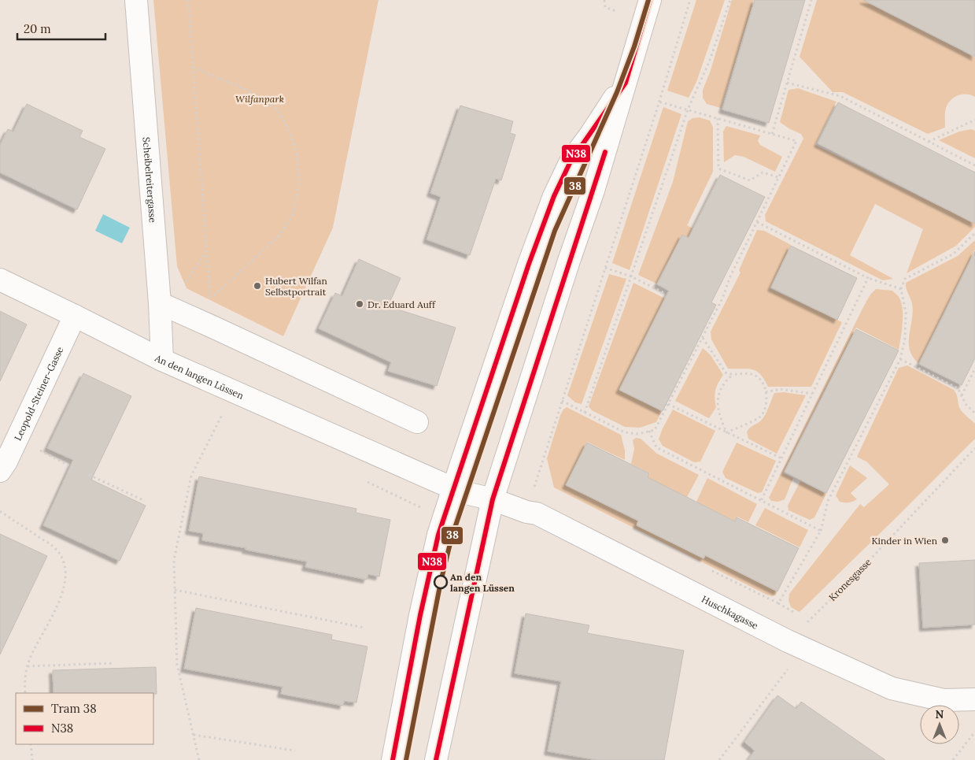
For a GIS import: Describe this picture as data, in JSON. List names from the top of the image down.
{
  "streets": {
    "street": [
      "Scheibelreitergasse",
      "An den langen Lüssen",
      "Leopold-Steiner-Gasse",
      "Huschkagasse"
    ],
    "path": ["Kronesgasse"]
  },
  "crossings": [
    ["Scheibelreitergasse", "An den langen Lüssen"],
    ["An den langen Lüssen", "Leopold-Steiner-Gasse"],
    ["An den langen Lüssen", "Huschkagasse"],
    ["Kronesgasse", "Huschkagasse"]
  ],
  "parks": ["Wilfanpark"],
  "places": [
    "Hubert Wilfan Selbstportrait",
    "Dr. Eduard Auff",
    "Kinder in Wien",
    "An den langen Lüssen"
  ],
  "lines": ["tram line 38", "transit line N38"],
  "legend": ["Tram 38", "N38"],
  "scale_bar": "20 m",
  "north": "top"
}
